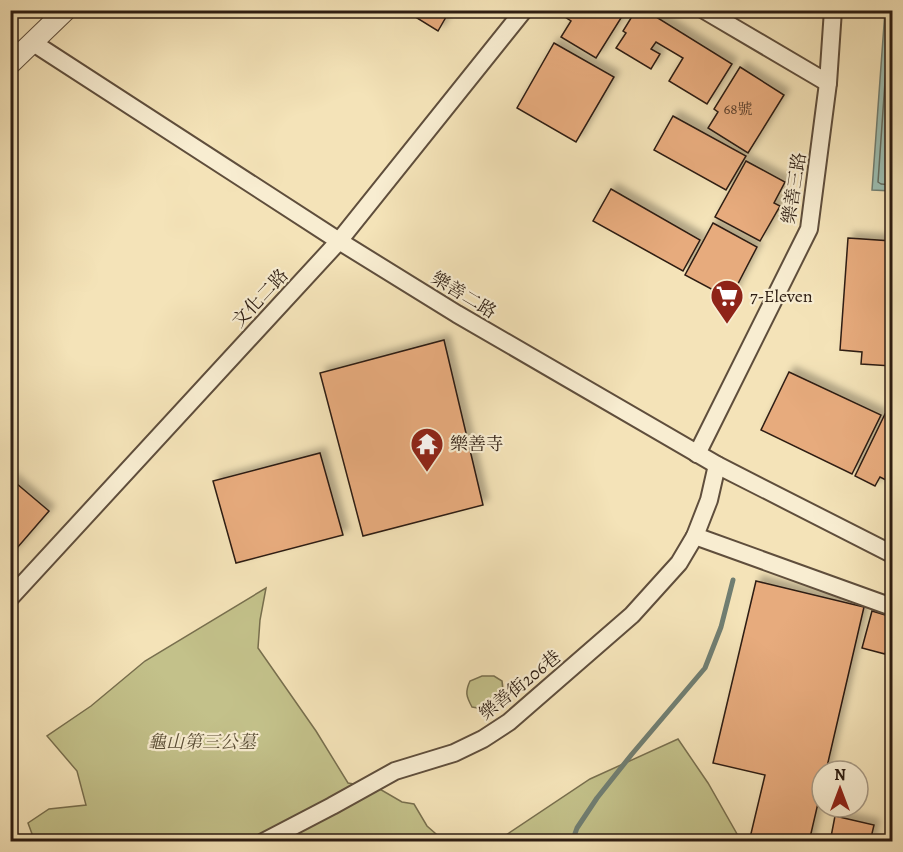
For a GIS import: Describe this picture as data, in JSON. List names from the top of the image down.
{
  "streets": {
    "street": [
      "樂善三路",
      "樂善二路",
      "文化二路",
      "樂善街206巷"
    ]
  },
  "crossings": [
    ["樂善三路", "樂善二路"],
    ["樂善二路", "文化二路"],
    ["樂善二路", "樂善街206巷"]
  ],
  "parks": ["龜山第三公墓"],
  "places": {
    "supermarket": ["7-Eleven"],
    "temple": ["樂善寺"]
  },
  "house_numbers": ["68號"],
  "north": "top"
}
